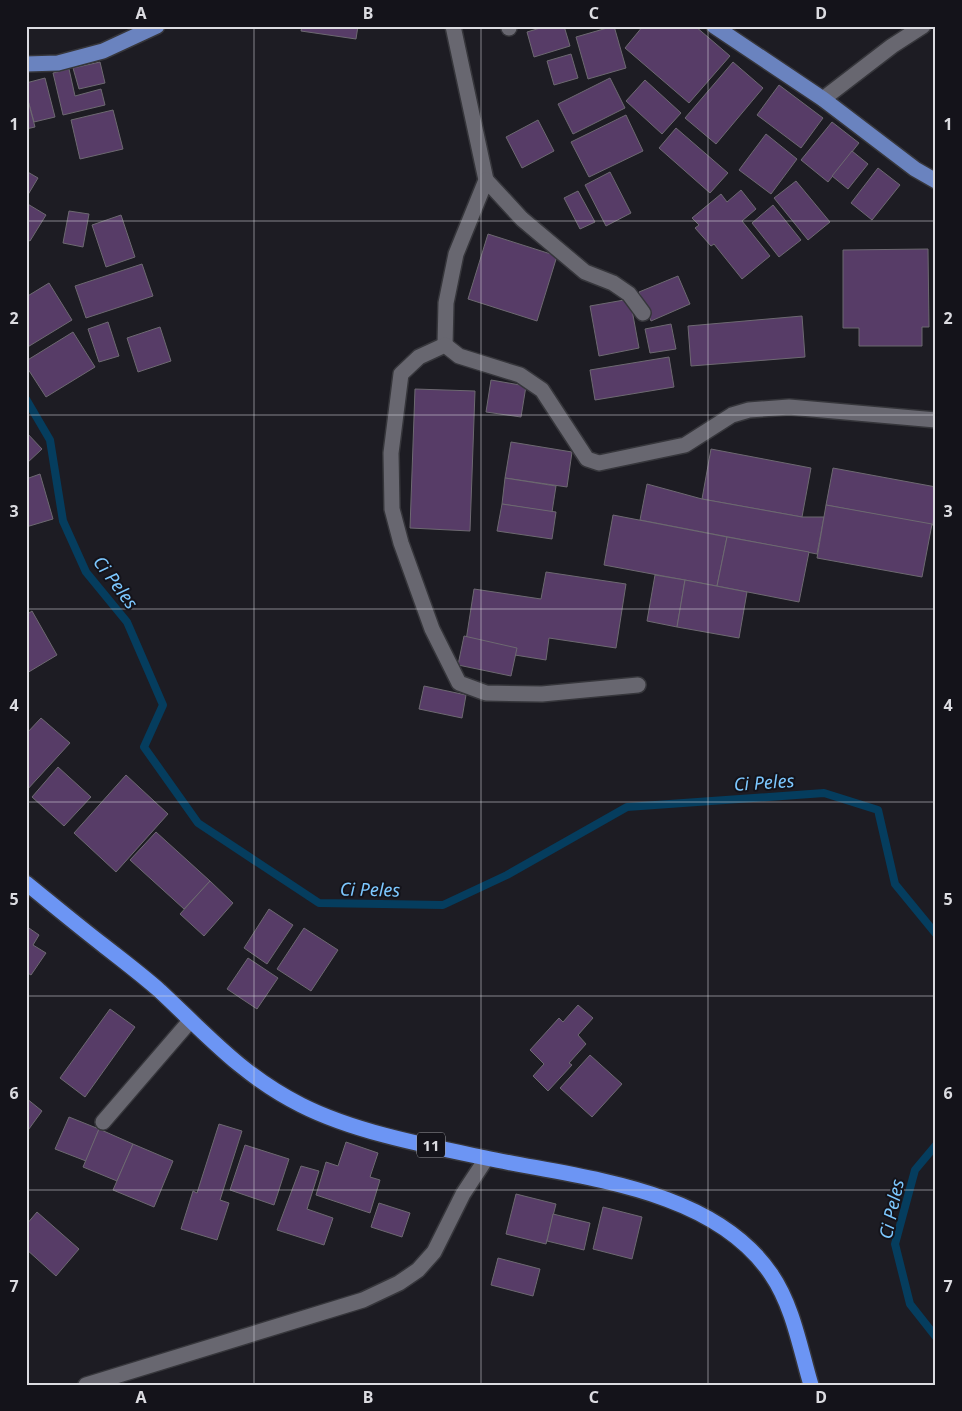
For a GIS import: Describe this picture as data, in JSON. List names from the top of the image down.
{
  "streets": {
    "highway": ["11"]
  },
  "water": ["Ci Peles"],
  "grid": {
    "columns": [
      "A",
      "B",
      "C",
      "D"
    ],
    "rows": [
      "1",
      "2",
      "3",
      "4",
      "5",
      "6",
      "7"
    ]
  }
}
